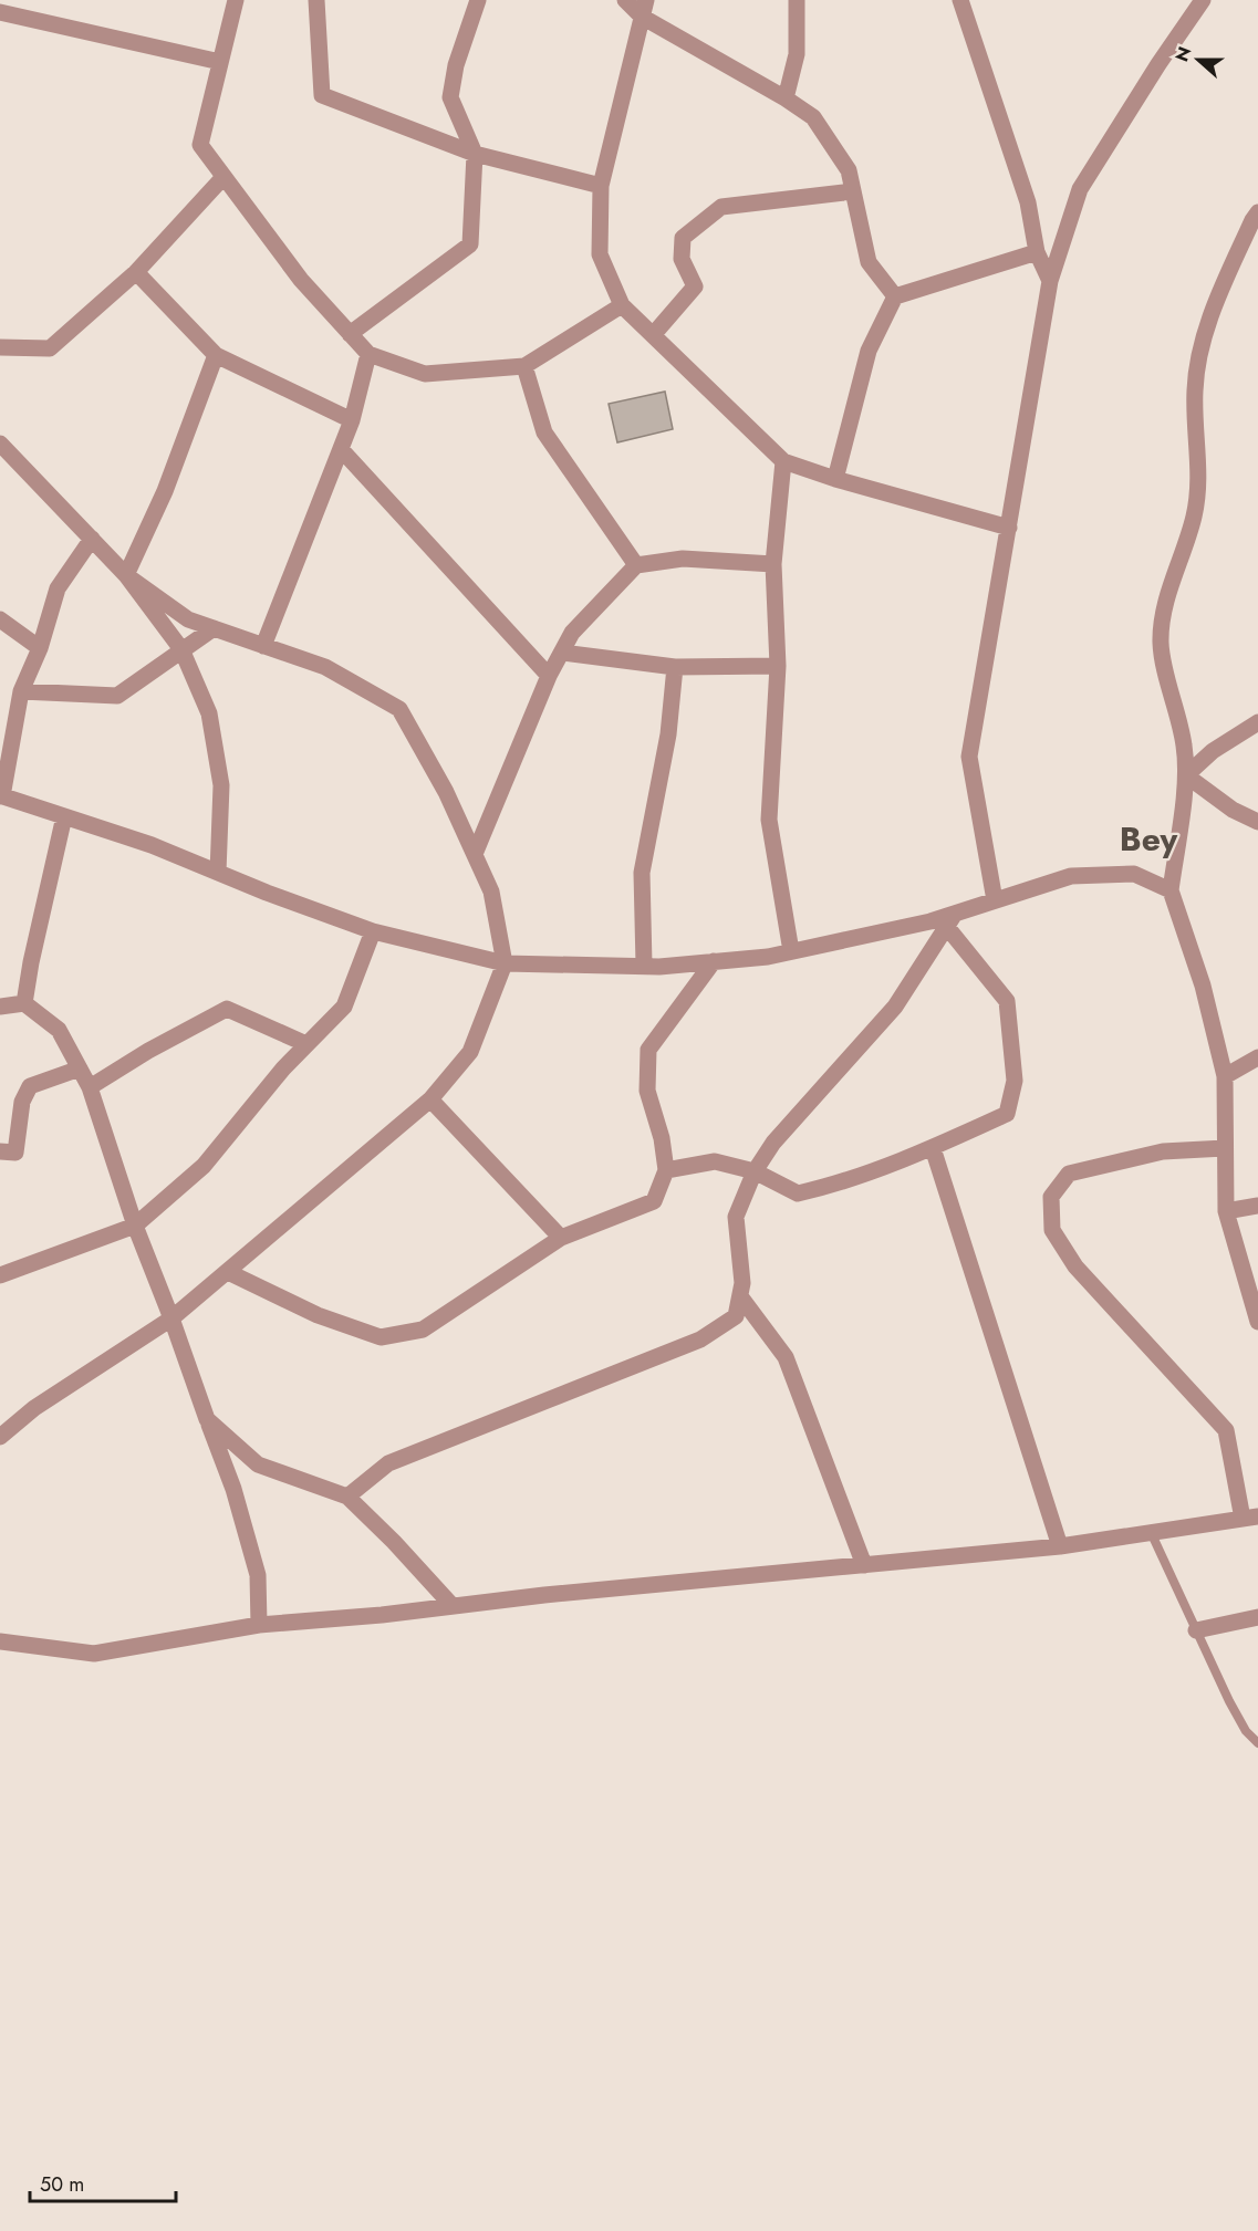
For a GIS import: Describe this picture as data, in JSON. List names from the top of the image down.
{
  "districts": ["Bey"],
  "scale_bar": "50 m",
  "north": "left"
}
